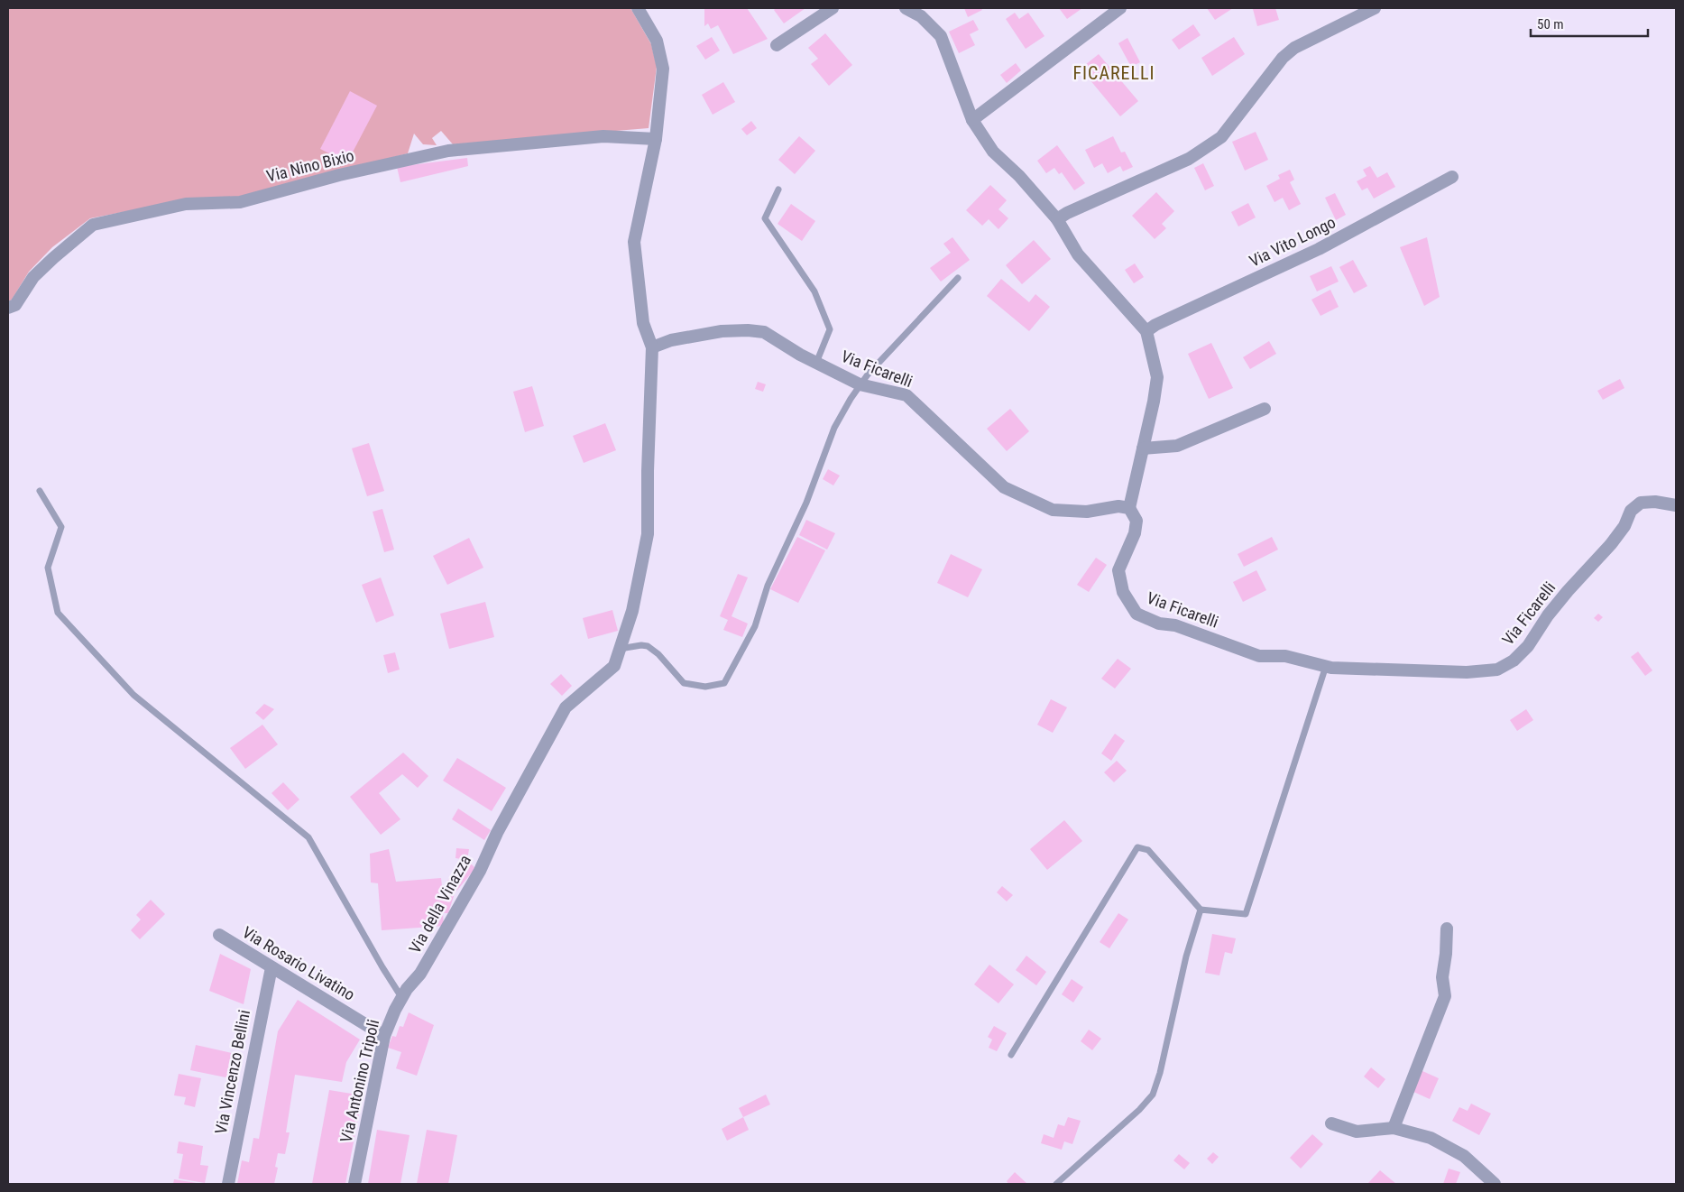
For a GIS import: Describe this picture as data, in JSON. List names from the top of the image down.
{
  "streets": {
    "street": [
      "Via Nino Bixio",
      "Via Vito Longo",
      "Via Ficarelli",
      "Via della Vinazza",
      "Via Rosario Livatino",
      "Via Vincenzo Bellini",
      "Via Antonino Tripoli"
    ]
  },
  "crossings": [
    ["Via Ficarelli", "Via della Vinazza"],
    ["Via della Vinazza", "Via Antonino Tripoli"],
    ["Via Rosario Livatino", "Via Vincenzo Bellini"],
    ["Via Rosario Livatino", "Via Antonino Tripoli"]
  ],
  "districts": ["FICARELLI"],
  "scale_bar": "50 m"
}
